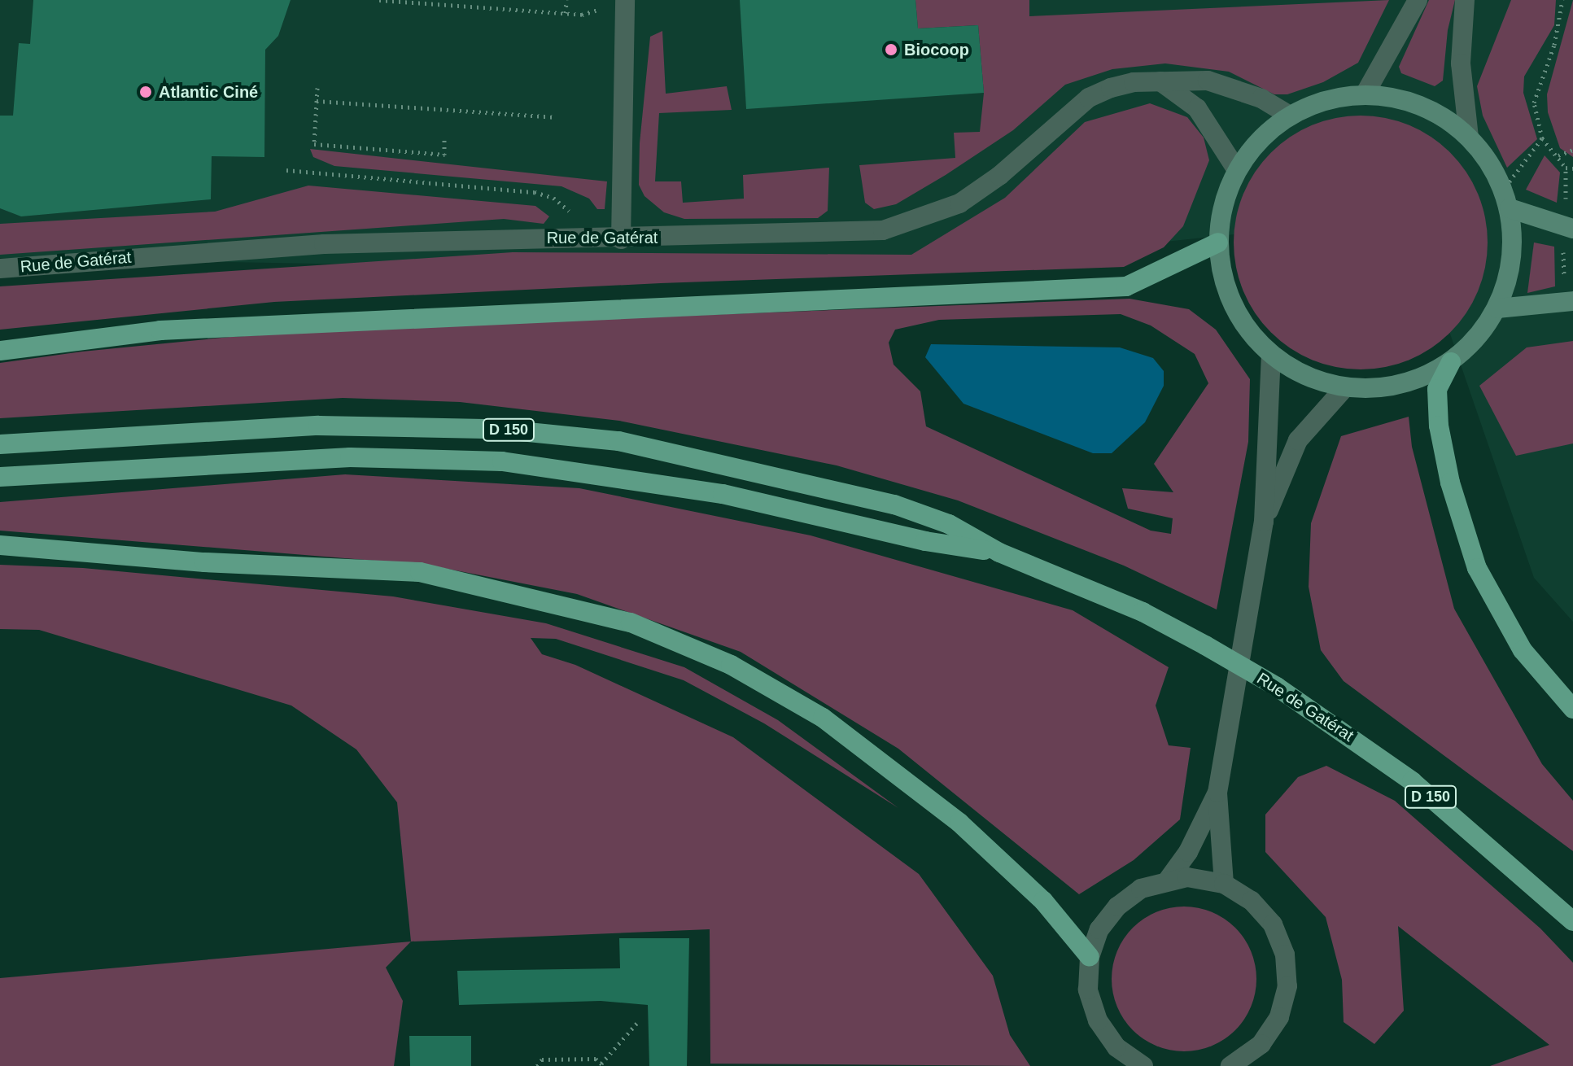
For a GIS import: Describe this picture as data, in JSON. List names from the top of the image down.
{
  "streets": {
    "main road": ["Rue de Gatérat", "D 150"]
  },
  "places": ["Biocoop", "Atlantic Ciné"]
}
